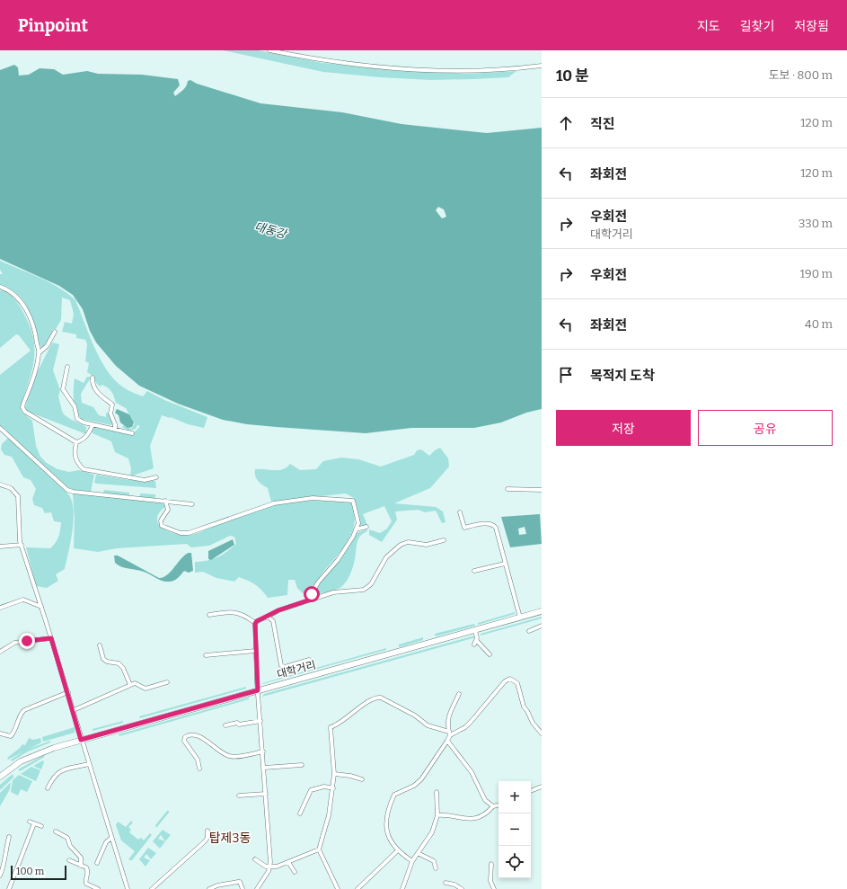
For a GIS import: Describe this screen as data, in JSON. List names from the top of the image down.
{
  "streets": {
    "main road": ["대학거리"]
  },
  "districts": ["탑제3동"],
  "water": ["대동강"],
  "scale_bar": "100 m",
  "page": {
    "header": "Pinpoint",
    "nav": ["지도", "길찾기", "저장됨"],
    "heading": ["10 분", "도보 · 800 m"],
    "list": [
      ["직진", "120 m"],
      ["좌회전", "120 m"],
      ["우회전", "대학거리", "330 m"],
      ["우회전", "190 m"],
      ["좌회전", "40 m"],
      "목적지 도착"
    ],
    "buttons": ["저장", "공유"],
    "map_buttons": ["+", "−"],
    "scale": "100 m"
  }
}
